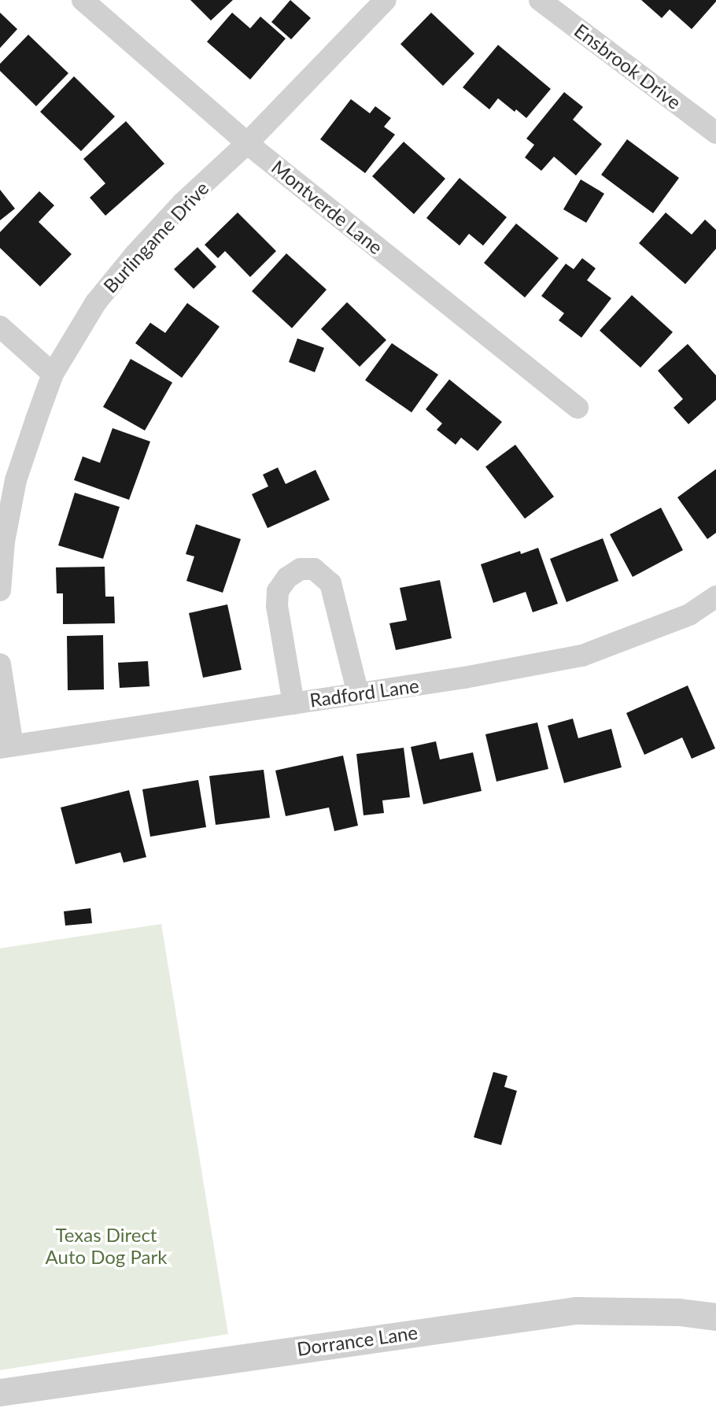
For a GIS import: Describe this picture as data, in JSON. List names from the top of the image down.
{
  "streets": {
    "street": [
      "Ensbrook Drive",
      "Montverde Lane",
      "Burlingame Drive",
      "Radford Lane",
      "Dorrance Lane"
    ]
  },
  "crossings": [
    ["Montverde Lane", "Burlingame Drive"]
  ],
  "parks": ["Texas Direct Auto Dog Park"]
}
